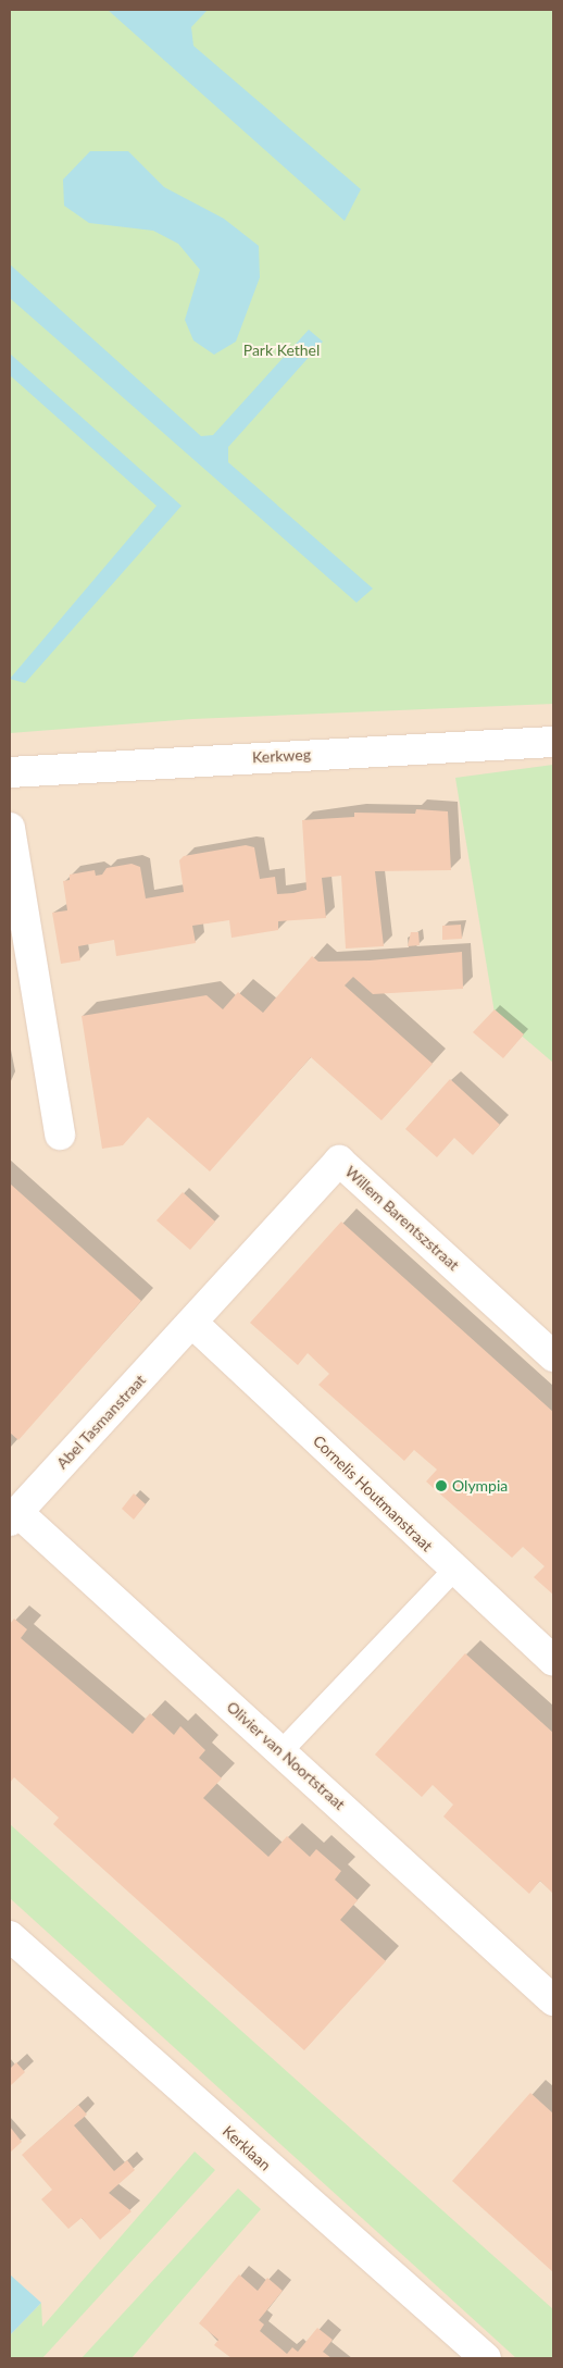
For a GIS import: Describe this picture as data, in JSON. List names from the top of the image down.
{
  "streets": {
    "street": [
      "Kerkweg",
      "Willem Barentszstraat",
      "Abel Tasmanstraat",
      "Cornelis Houtmanstraat",
      "Olivier van Noortstraat",
      "Kerklaan"
    ]
  },
  "crossings": [
    ["Willem Barentszstraat", "Abel Tasmanstraat"],
    ["Willem Barentszstraat", "Cornelis Houtmanstraat"],
    ["Abel Tasmanstraat", "Cornelis Houtmanstraat"],
    ["Abel Tasmanstraat", "Olivier van Noortstraat"]
  ],
  "parks": ["Park Kethel"],
  "places": ["Olympia"]
}
